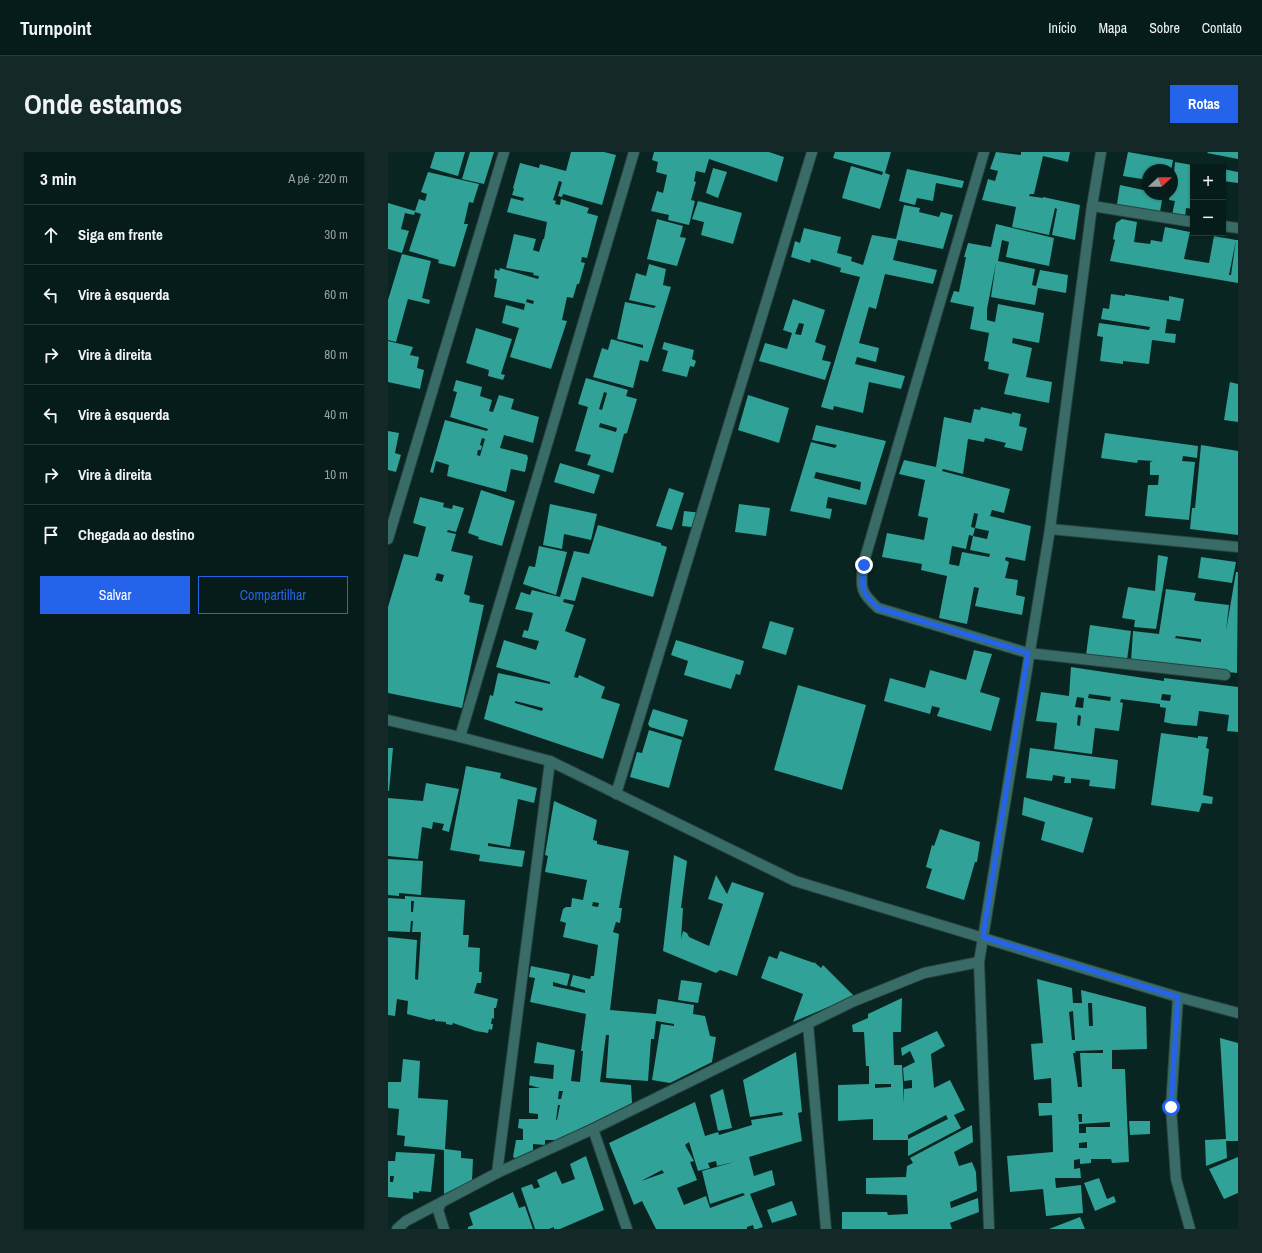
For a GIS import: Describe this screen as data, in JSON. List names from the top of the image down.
{
  "north": "right",
  "page": {
    "header": "Turnpoint",
    "nav": [
      "Início",
      "Mapa",
      "Sobre",
      "Contato"
    ],
    "title": "Onde estamos",
    "buttons": [
      "Rotas",
      ["Salvar", "Compartilhar"]
    ],
    "heading": ["3 min", "A pé · 220 m"],
    "map_buttons": ["+", "−"],
    "list": [
      ["Siga em frente", "30 m"],
      ["Vire à esquerda", "60 m"],
      ["Vire à direita", "80 m"],
      ["Vire à esquerda", "40 m"],
      ["Vire à direita", "10 m"],
      "Chegada ao destino"
    ]
  }
}
